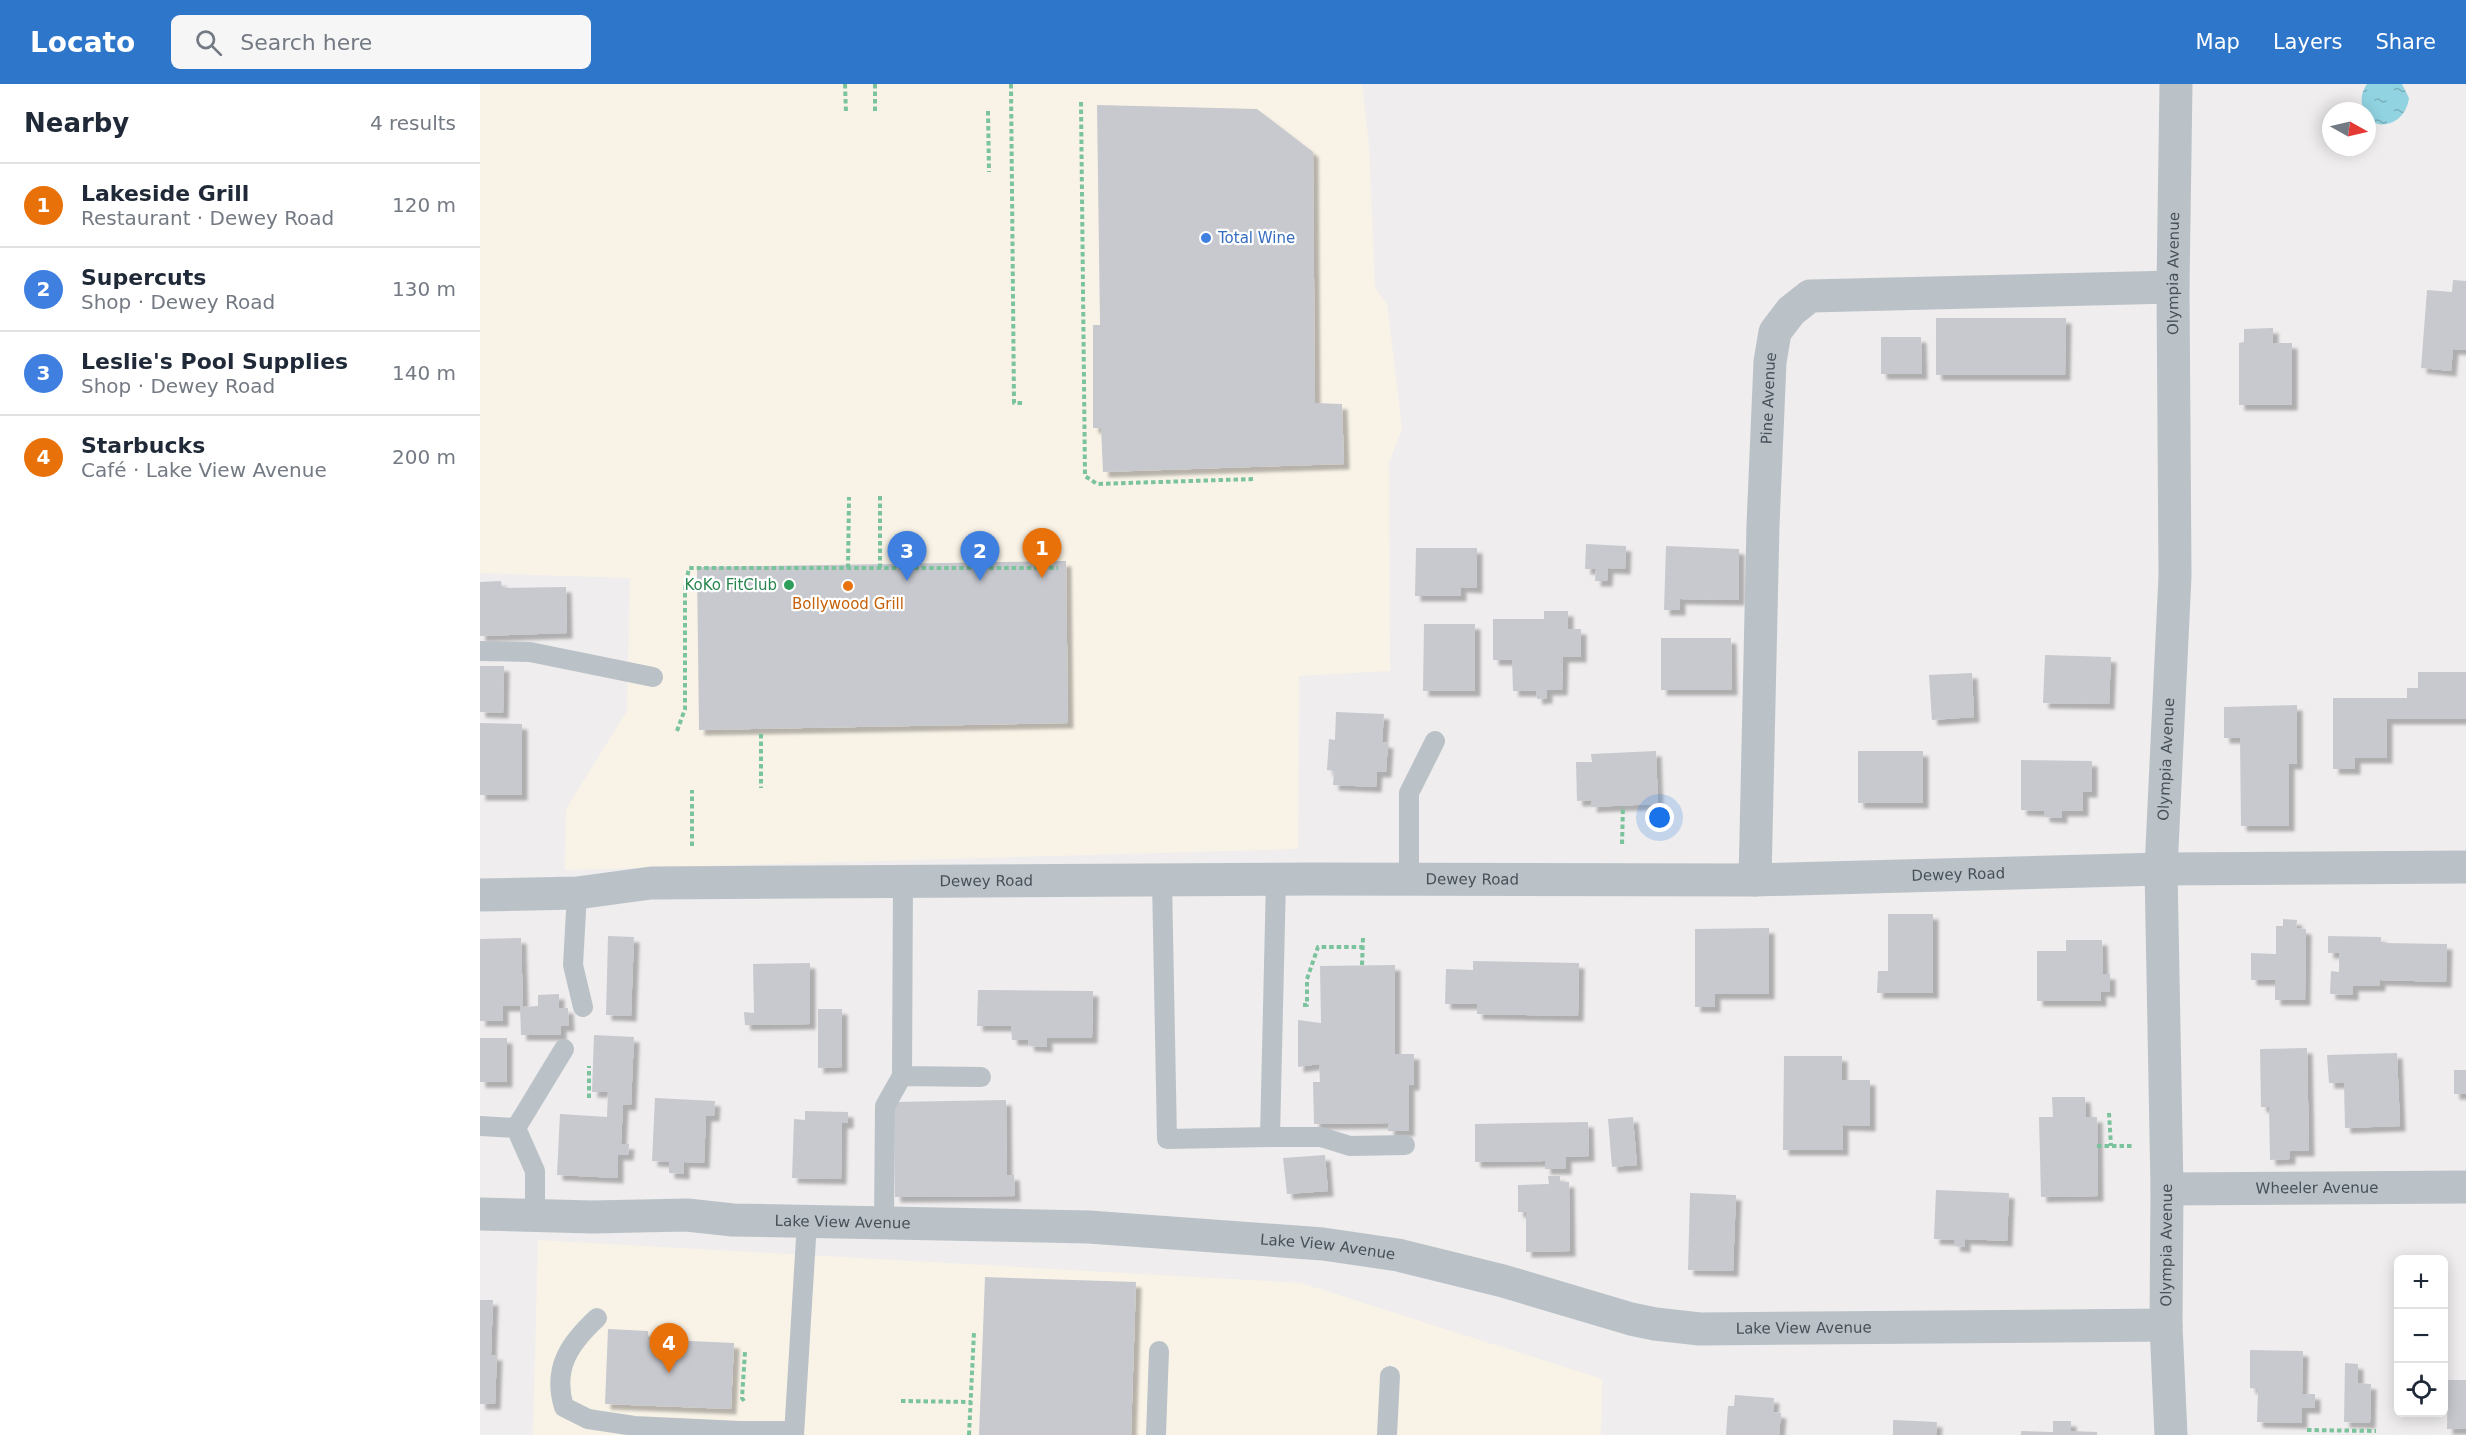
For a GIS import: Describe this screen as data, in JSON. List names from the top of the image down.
{
  "streets": {
    "street": [
      "Olympia Avenue",
      "Pine Avenue",
      "Dewey Road",
      "Wheeler Avenue",
      "Lake View Avenue"
    ]
  },
  "crossings": [
    ["Olympia Avenue", "Pine Avenue"],
    ["Olympia Avenue", "Dewey Road"],
    ["Olympia Avenue", "Wheeler Avenue"],
    ["Olympia Avenue", "Lake View Avenue"],
    ["Pine Avenue", "Dewey Road"]
  ],
  "places": ["Total Wine", "KoKo FitClub", "Bollywood Grill"],
  "north": "right",
  "page": {
    "header": "Locato",
    "search": "Search here",
    "nav": ["Map", "Layers", "Share"],
    "heading": ["Nearby", "4 results"],
    "list": [
      {
        "mark": "1",
        "name": "Lakeside Grill",
        "note": "Restaurant · Dewey Road",
        "value": "120 m"
      },
      {
        "mark": "2",
        "name": "Supercuts",
        "note": "Shop · Dewey Road",
        "value": "130 m"
      },
      {
        "mark": "3",
        "name": "Leslie's Pool Supplies",
        "note": "Shop · Dewey Road",
        "value": "140 m"
      },
      {
        "mark": "4",
        "name": "Starbucks",
        "note": "Café · Lake View Avenue",
        "value": "200 m"
      }
    ],
    "pins": [
      "1",
      "2",
      "3",
      "4"
    ],
    "map_buttons": ["+", "−"]
  }
}
